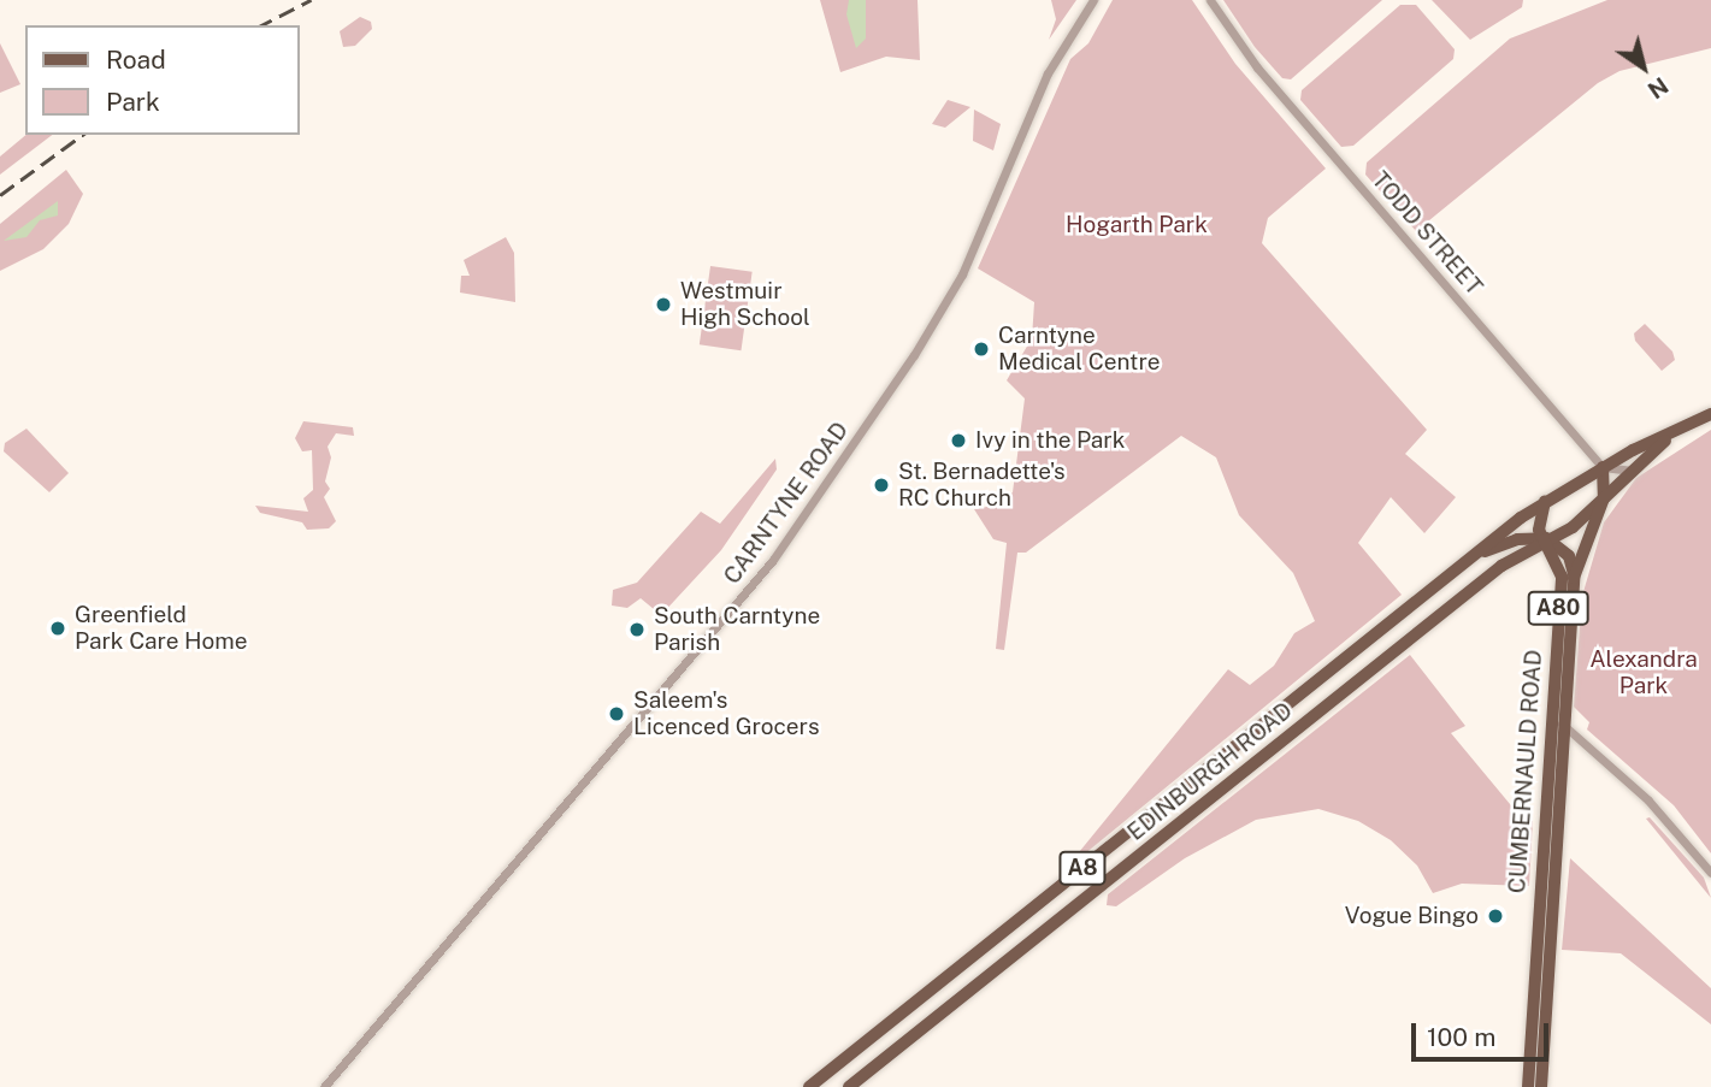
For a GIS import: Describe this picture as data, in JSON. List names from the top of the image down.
{
  "streets": {
    "main road": [
      "A80",
      "EDINBURGH ROAD",
      "CUMBERNAULD ROAD",
      "A8"
    ],
    "street": ["TODD STREET", "CARNTYNE ROAD"]
  },
  "crossings": [
    ["TODD STREET", "A8"],
    ["A80", "EDINBURGH ROAD"],
    ["A80", "CUMBERNAULD ROAD"],
    ["A80", "A8"],
    ["EDINBURGH ROAD", "CUMBERNAULD ROAD"],
    ["EDINBURGH ROAD", "A8"]
  ],
  "parks": ["Hogarth Park", "Alexandra Park"],
  "places": [
    "Westmuir High School",
    "Carntyne Medical Centre",
    "Ivy in the Park",
    "St. Bernadette's RC Church",
    "Greenfield Park Care Home",
    "South Carntyne Parish",
    "Saleem's Licenced Grocers",
    "Vogue Bingo"
  ],
  "legend": ["Road", "Park"],
  "scale_bar": "100 m",
  "north": "bottom right"
}
